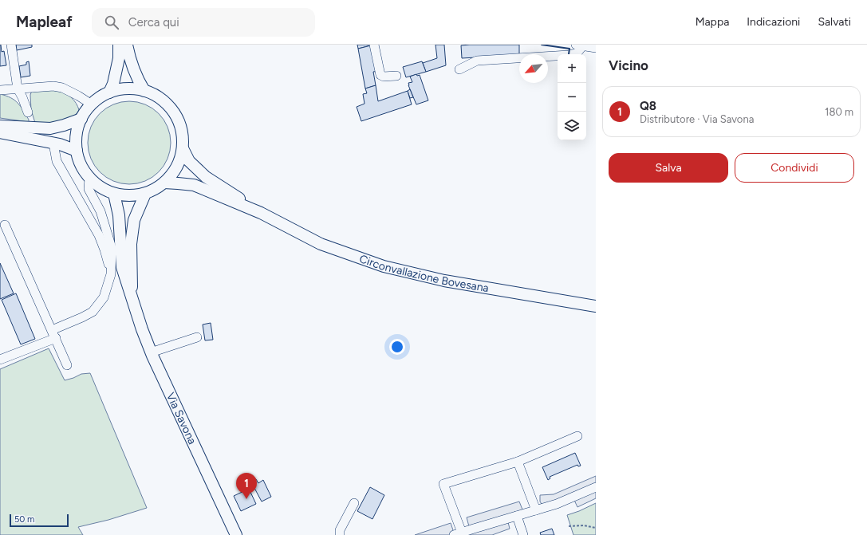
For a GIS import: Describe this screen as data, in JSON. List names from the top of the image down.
{
  "streets": {
    "main road": ["Circonvallazione Bovesana", "Via Savona"]
  },
  "crossings": [
    ["Circonvallazione Bovesana", "Via Savona"]
  ],
  "scale_bar": "50 m",
  "north": "bottom left",
  "page": {
    "header": "Mapleaf",
    "search": "Cerca qui",
    "nav": ["Mappa", "Indicazioni", "Salvati"],
    "heading": "Vicino",
    "map_buttons": ["+", "−"],
    "list": [
      {
        "mark": "1",
        "name": "Q8",
        "note": "Distributore · Via Savona",
        "value": "180 m"
      }
    ],
    "buttons": ["Salva", "Condividi"],
    "pins": "1",
    "scale": "50 m"
  }
}
